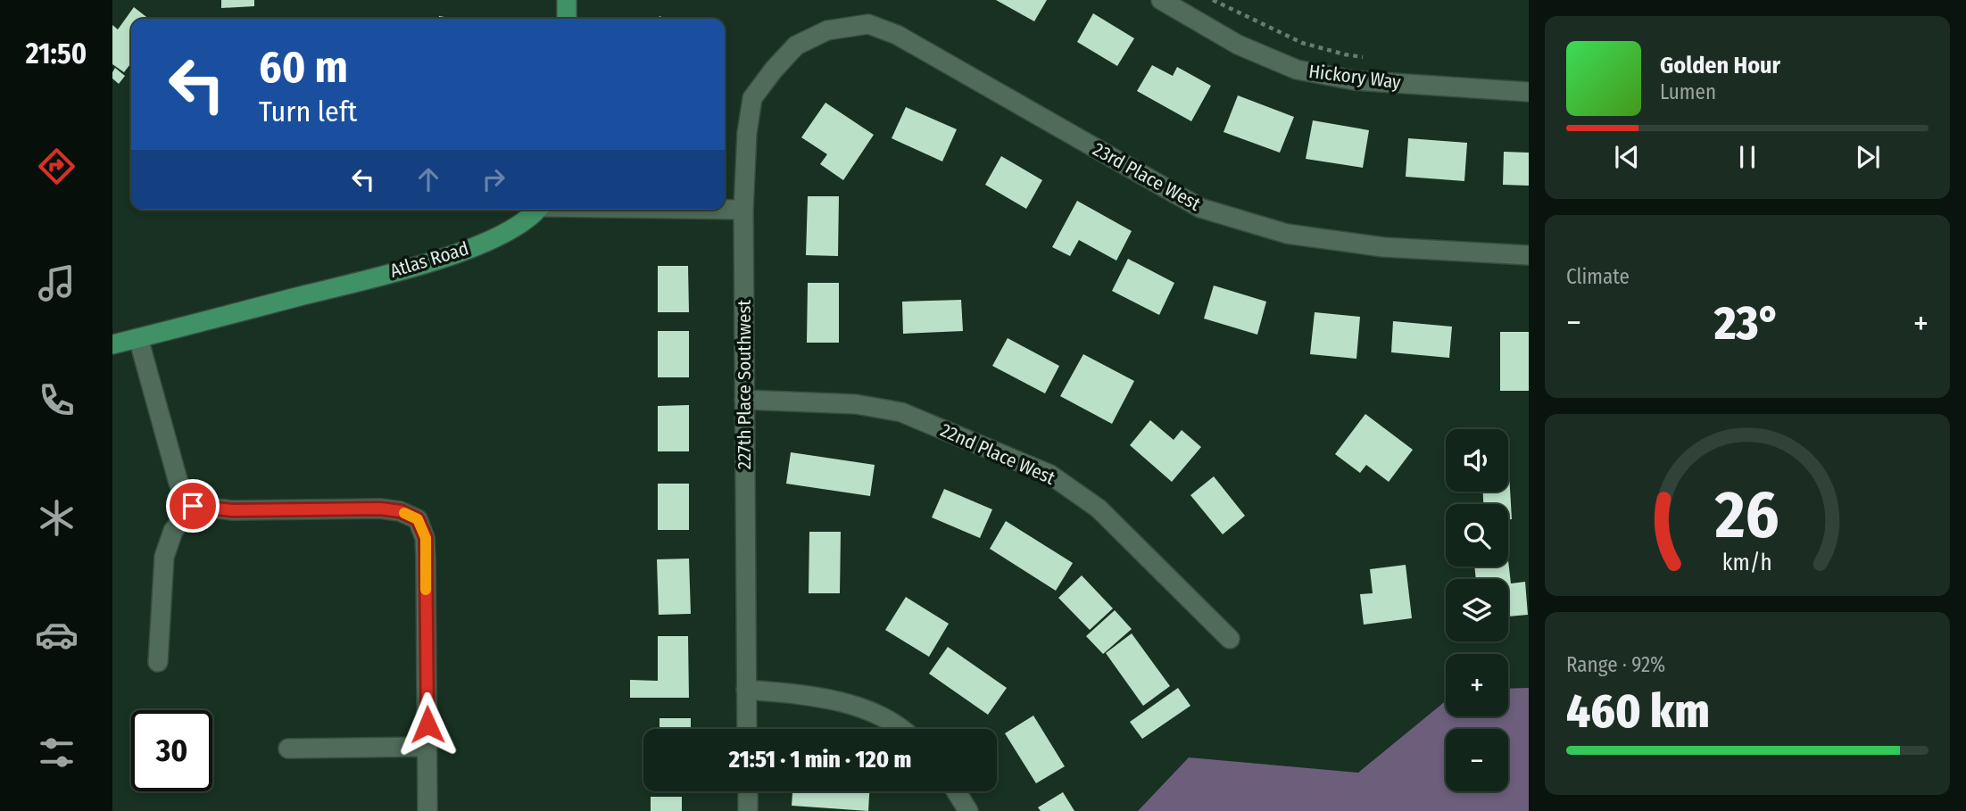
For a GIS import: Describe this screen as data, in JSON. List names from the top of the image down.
{
  "streets": {
    "main road": ["Atlas Road"],
    "street": [
      "Hickory Way",
      "23rd Place West",
      "227th Place Southwest",
      "22nd Place West"
    ]
  },
  "crossings": [
    ["23rd Place West", "227th Place Southwest"],
    ["Atlas Road", "227th Place Southwest"],
    ["227th Place Southwest", "22nd Place West"]
  ],
  "page": {
    "tabs": "21:50",
    "turn": ["60 m", "Turn left"],
    "song": ["Golden Hour", "Lumen"],
    "tile": [
      "Climate",
      ["Range · 92%", "460 km"]
    ],
    "heat": ["−", "23°", "+"],
    "map_buttons": ["+", "−"],
    "limit": "30",
    "trip": "21:51 · 1 min · 120 m",
    "gauge": ["26", "km/h"]
  }
}
